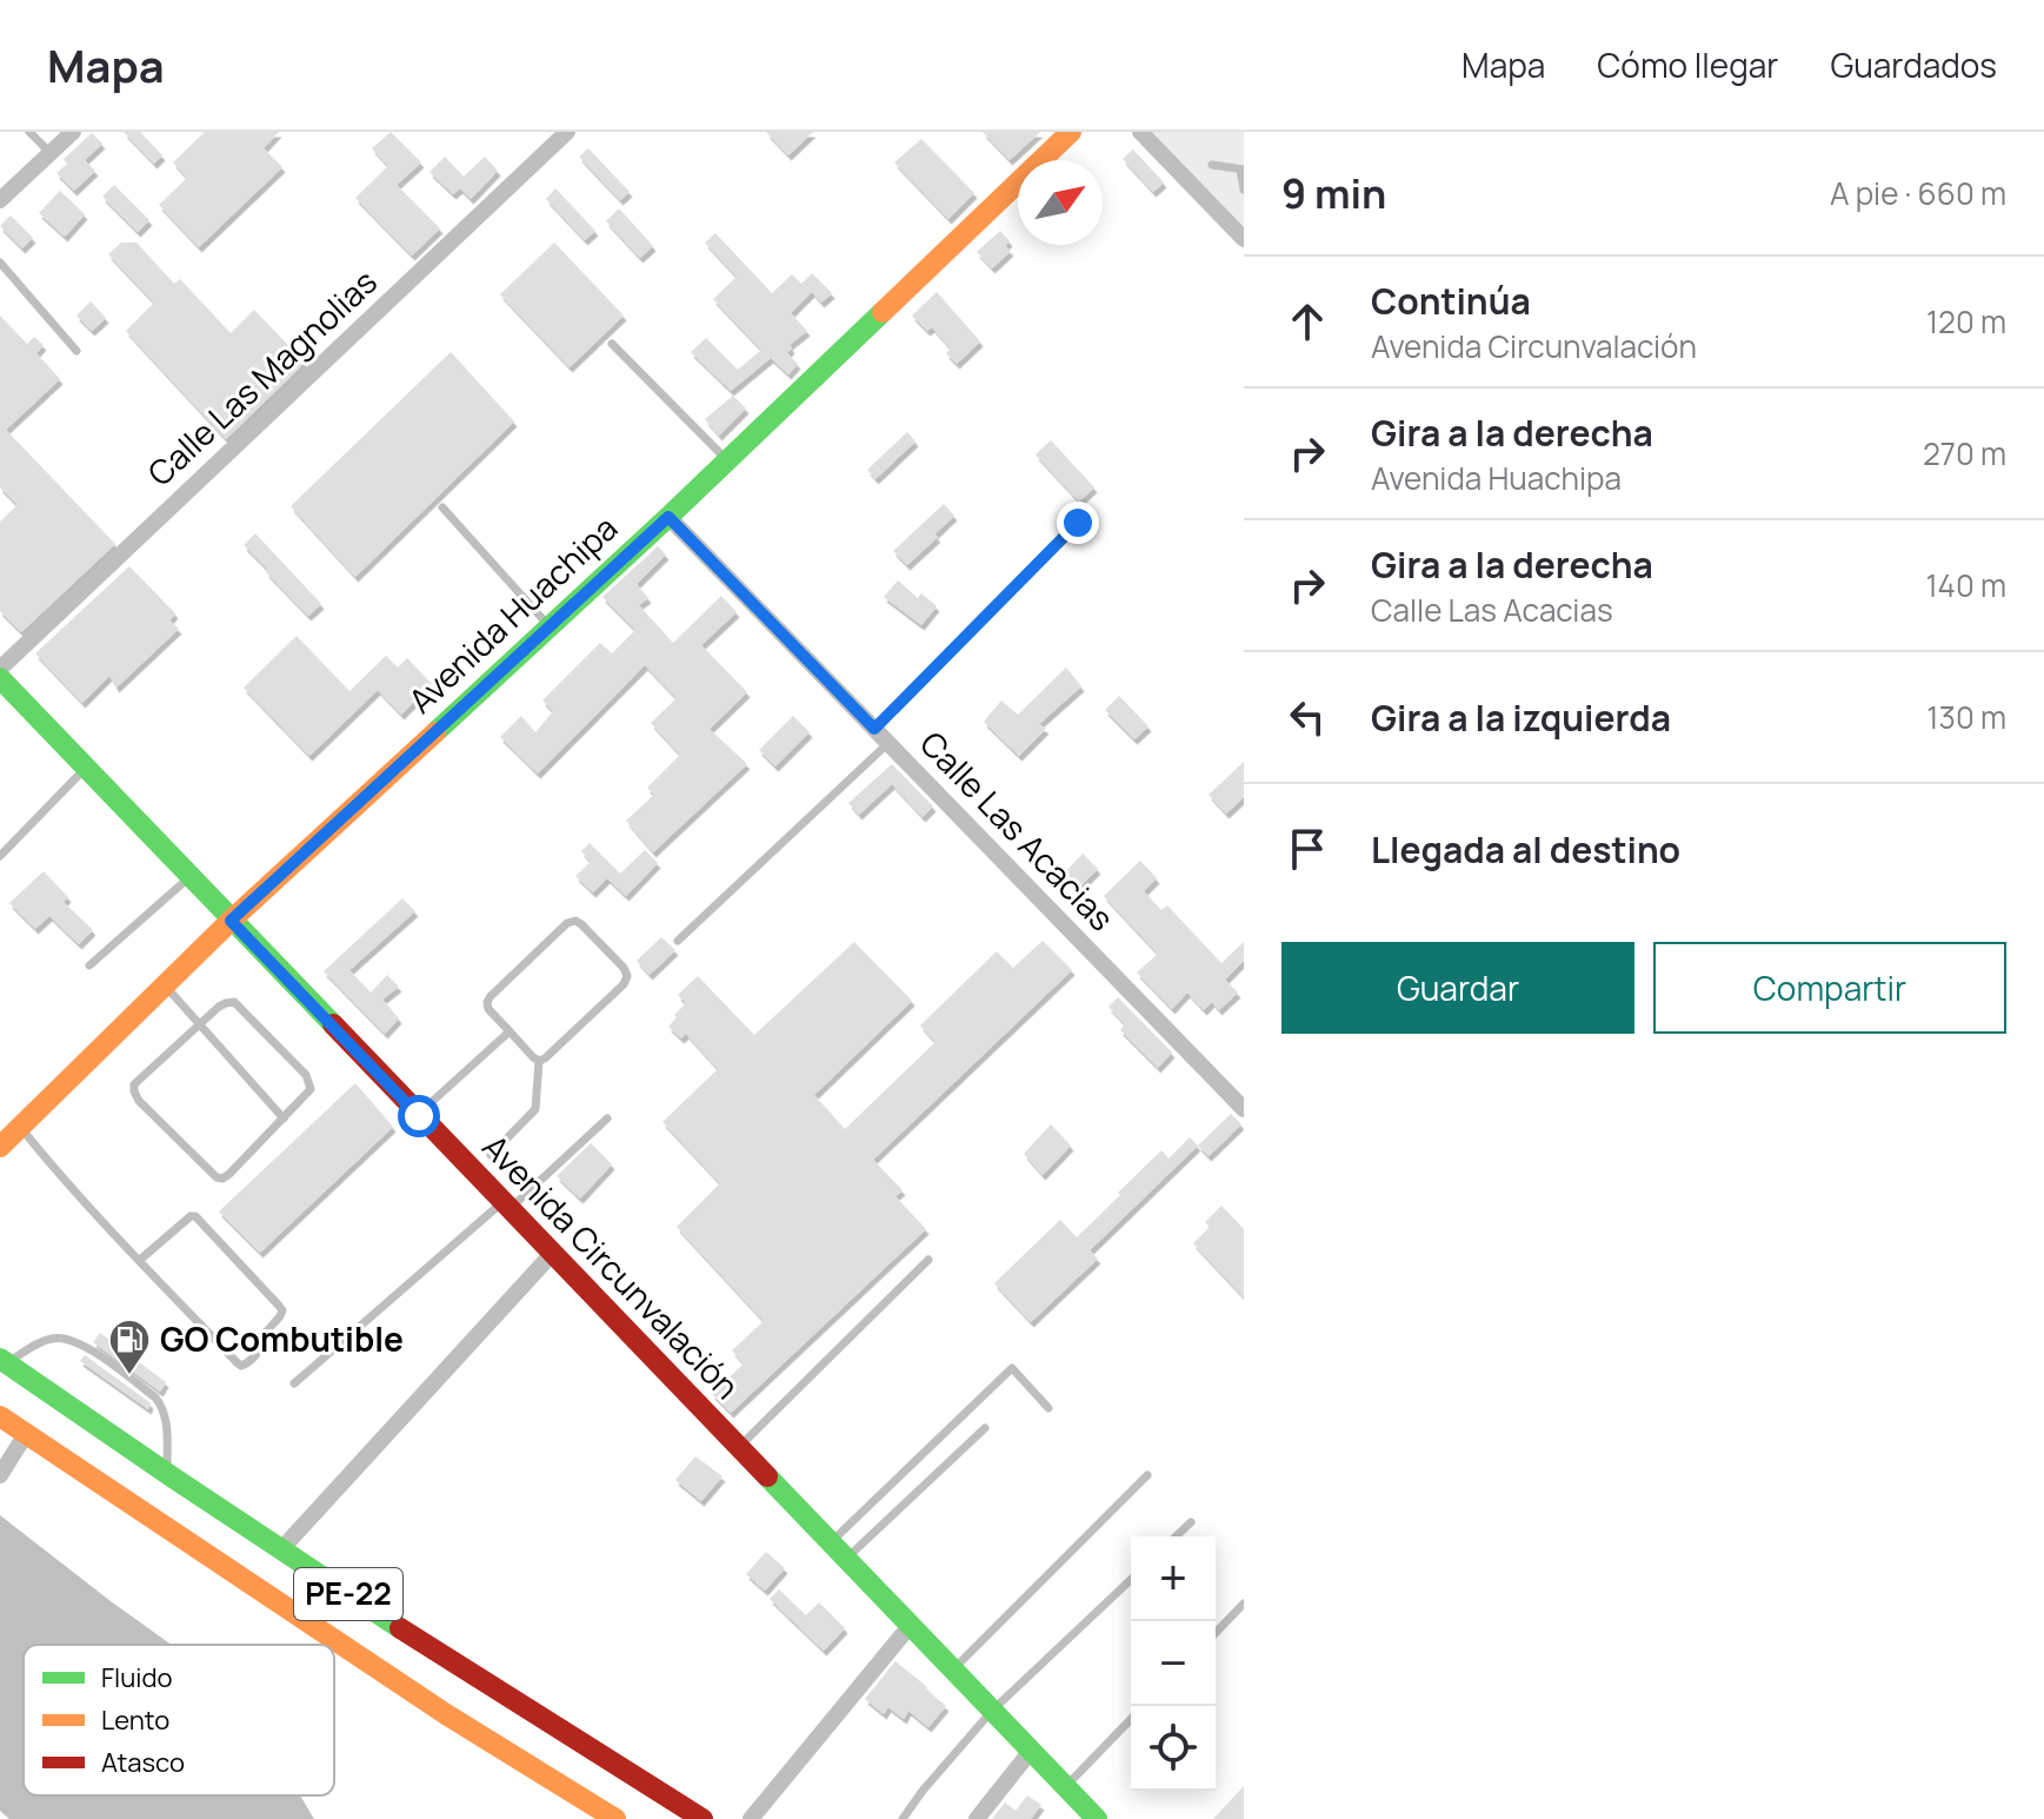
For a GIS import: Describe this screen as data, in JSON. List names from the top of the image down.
{
  "streets": {
    "main road": ["Avenida Huachipa", "Avenida Circunvalación", "PE-22"],
    "street": ["Calle Las Magnolias", "Calle Las Acacias"]
  },
  "crossings": [
    ["Avenida Huachipa", "Calle Las Acacias"],
    ["Avenida Huachipa", "Avenida Circunvalación"]
  ],
  "places": {
    "fuel station": ["GO Combutible"]
  },
  "legend": ["Fluido", "Lento", "Atasco"],
  "north": "top right",
  "page": {
    "header": "Mapa",
    "nav": ["Mapa", "Cómo llegar", "Guardados"],
    "heading": ["9 min", "A pie · 660 m"],
    "list": [
      ["Continúa", "Avenida Circunvalación", "120 m"],
      ["Gira a la derecha", "Avenida Huachipa", "270 m"],
      ["Gira a la derecha", "Calle Las Acacias", "140 m"],
      ["Gira a la izquierda", "130 m"],
      "Llegada al destino"
    ],
    "buttons": ["Guardar", "Compartir"],
    "map_buttons": ["+", "−"]
  }
}
